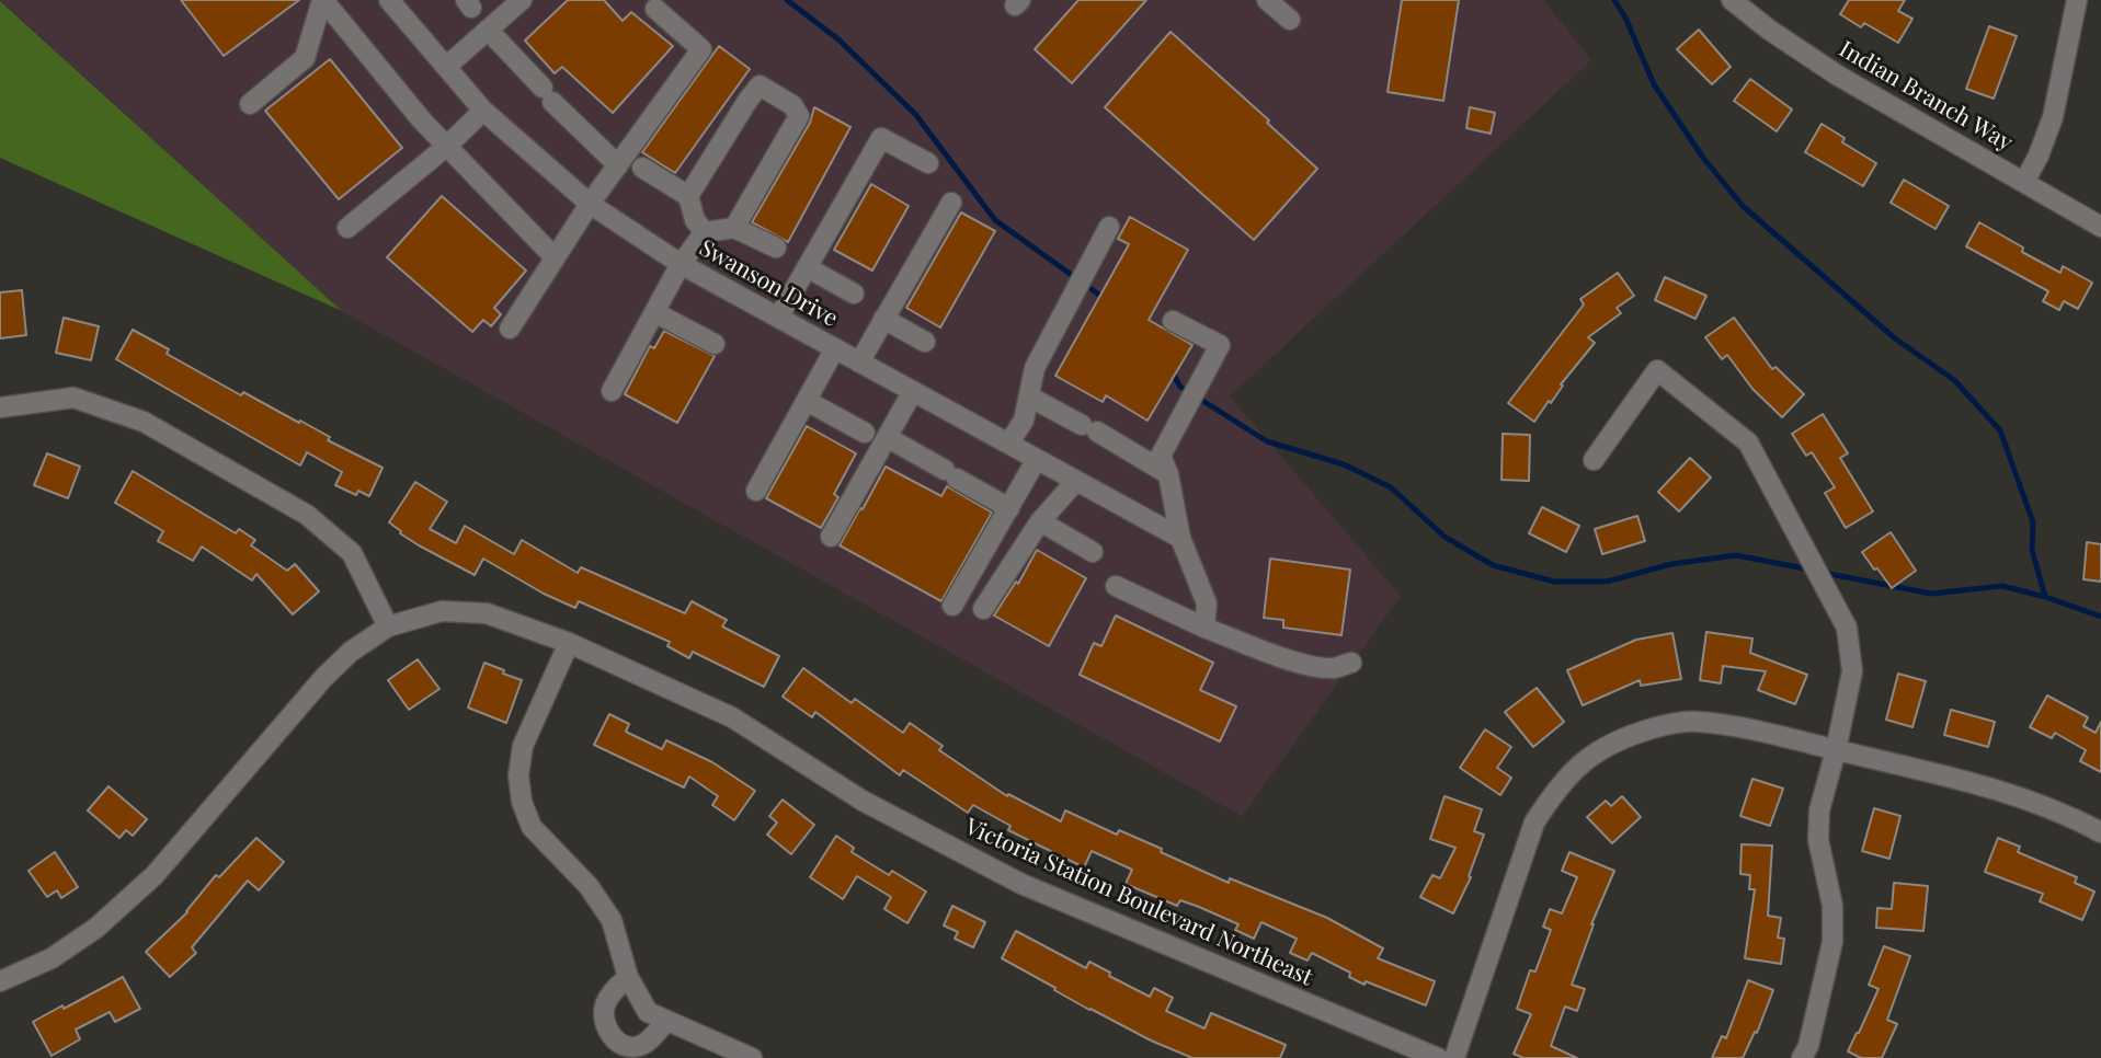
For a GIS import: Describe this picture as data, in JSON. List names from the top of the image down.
{
  "streets": {
    "street": ["Indian Branch Way", "Swanson Drive", "Victoria Station Boulevard Northeast"]
  }
}
